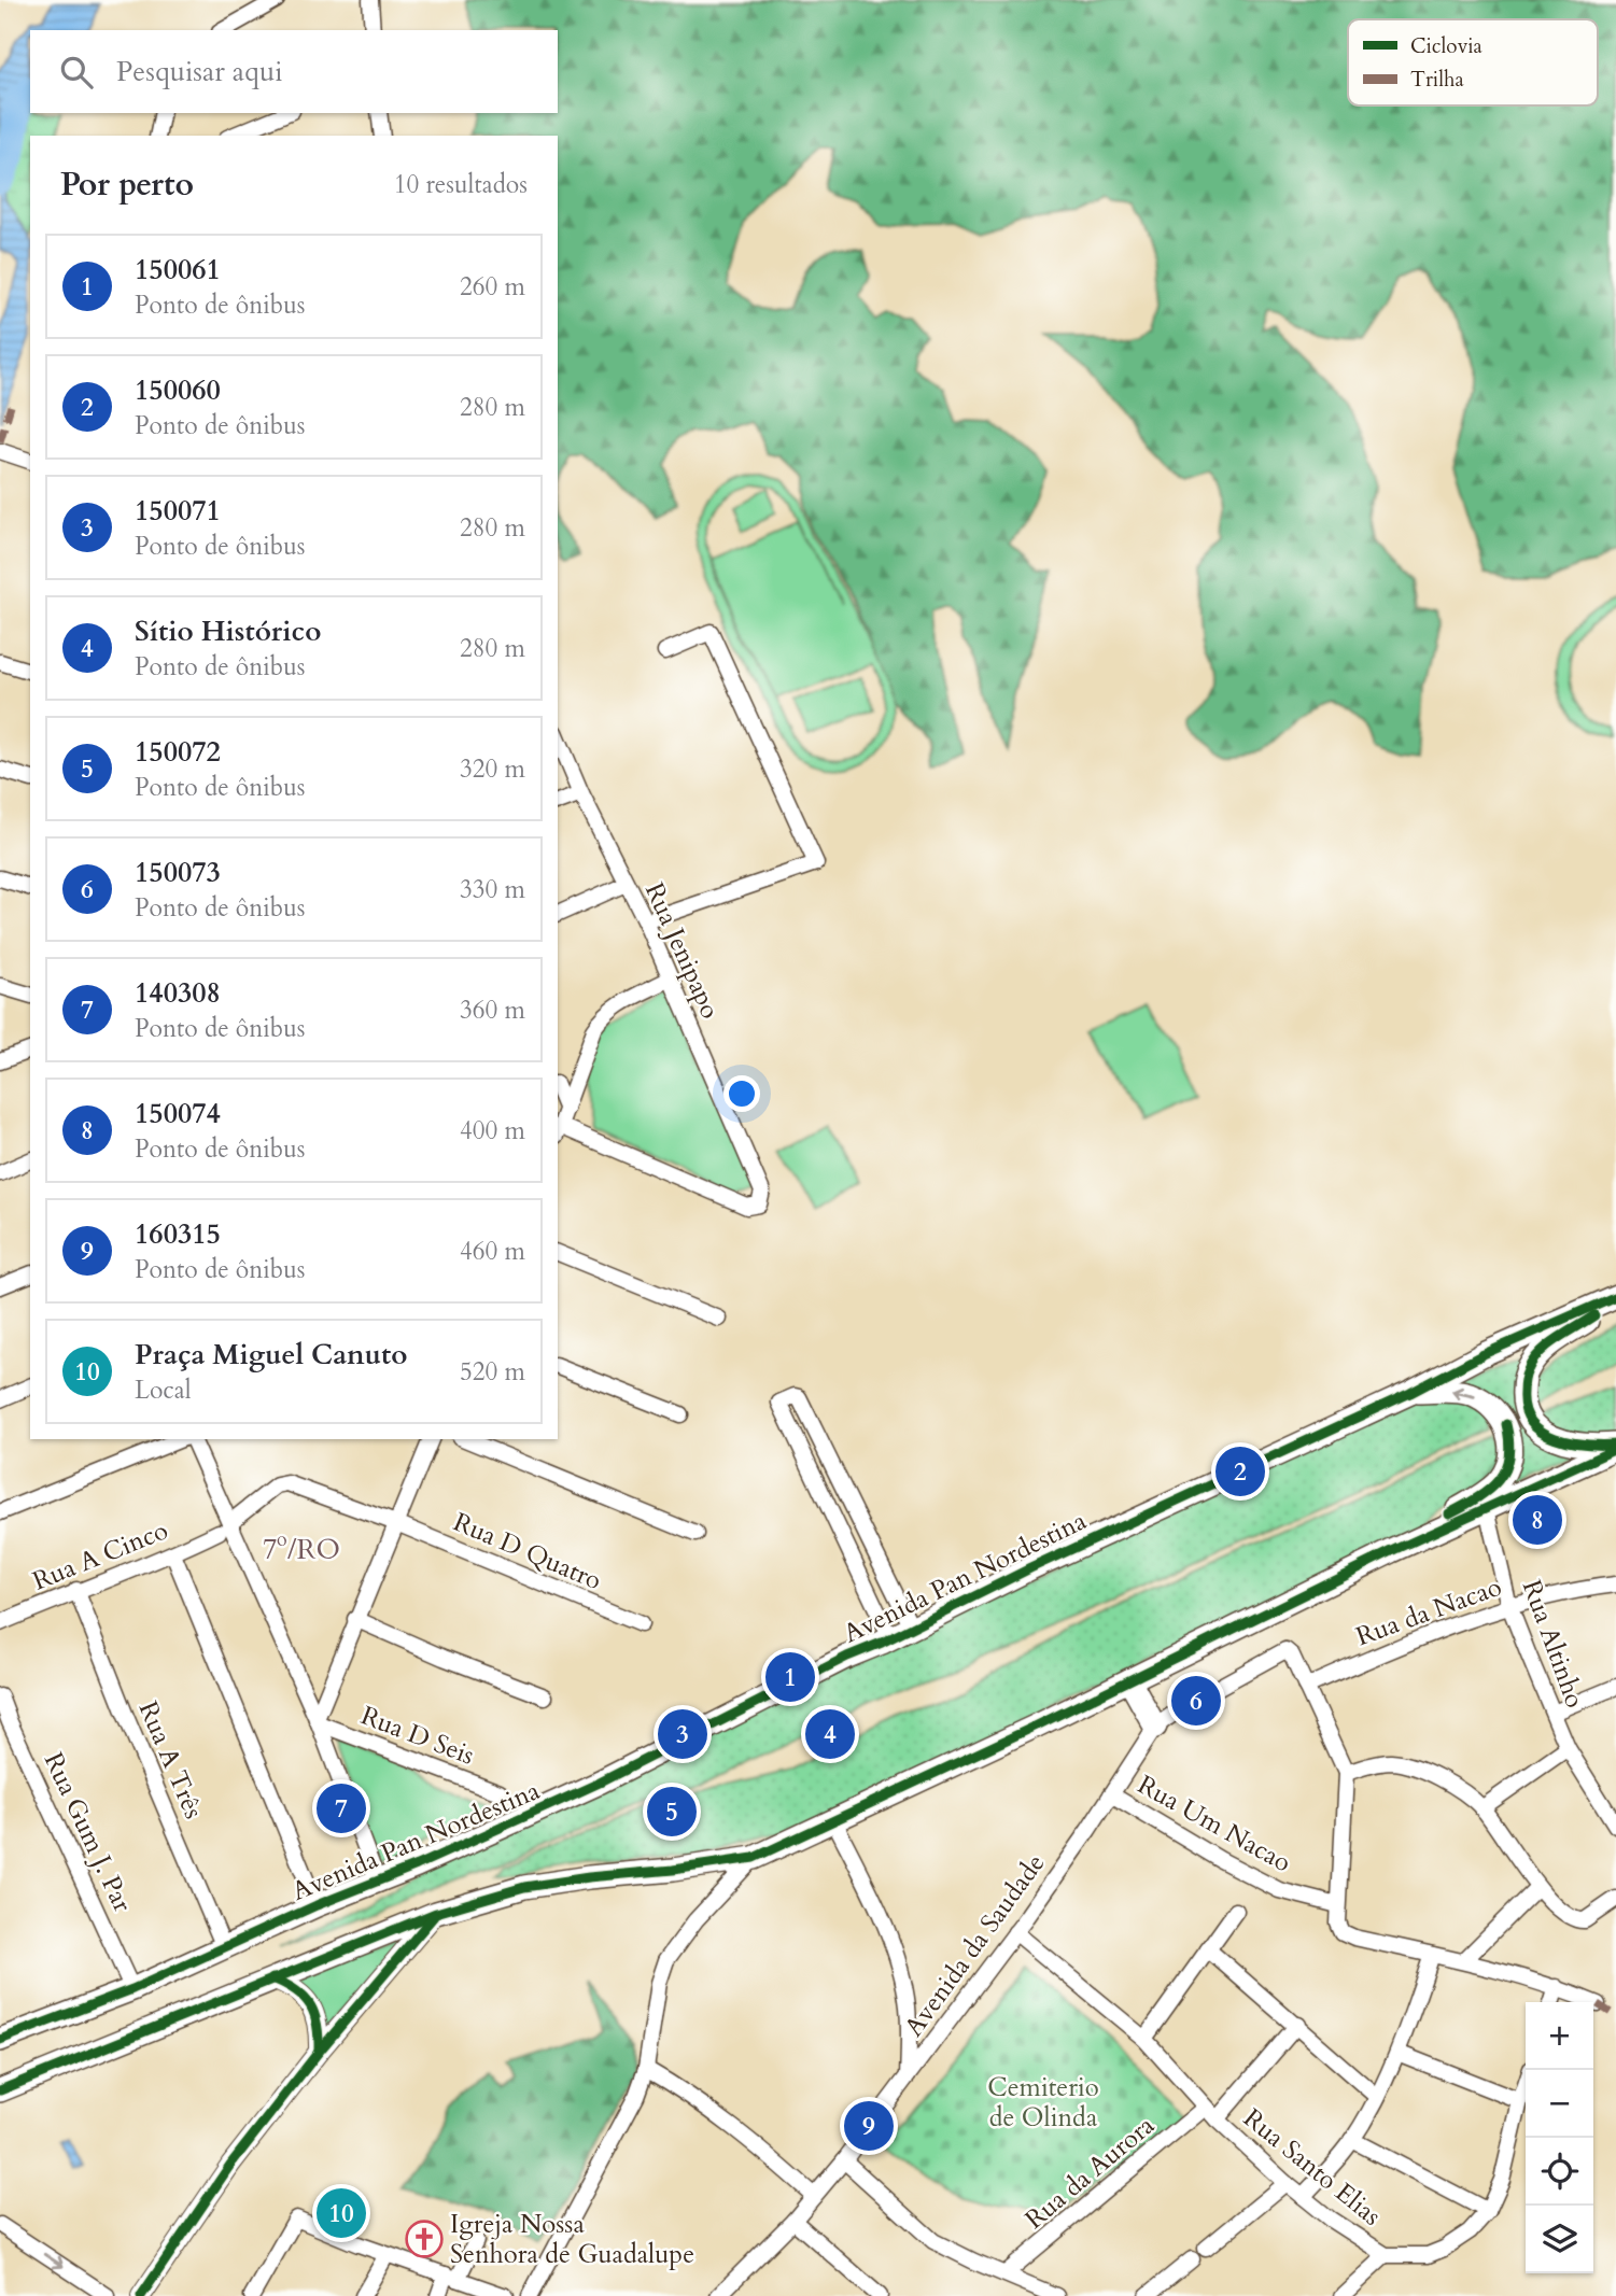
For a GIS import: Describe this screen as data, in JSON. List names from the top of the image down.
{
  "streets": {
    "highway": ["Avenida Pan Nordestina"],
    "street": [
      "Rua Jenipapo",
      "Rua D Quatro",
      "Rua A Cinco",
      "Rua da Nacao",
      "Rua Altinho",
      "Rua D Seis",
      "Rua A Três",
      "Rua Um Nacao",
      "Rua Gum J. Par",
      "Avenida da Saudade",
      "Rua Santo Elias",
      "Rua da Aurora"
    ]
  },
  "crossings": [
    ["Rua D Quatro", "Rua A Cinco"],
    ["Rua A Cinco", "Rua A Três"],
    ["Avenida Pan Nordestina", "Rua A Três"],
    ["Avenida Pan Nordestina", "Rua Gum J. Par"],
    ["Rua da Nacao", "Rua Altinho"],
    ["Rua da Nacao", "Avenida da Saudade"],
    ["Rua Um Nacao", "Avenida da Saudade"],
    ["Avenida da Saudade", "Rua Santo Elias"],
    ["Rua Santo Elias", "Rua da Aurora"]
  ],
  "districts": ["7º/RO"],
  "parks": ["Cemiterio de Olinda"],
  "places": {
    "church": ["Igreja Nossa Senhora de Guadalupe"]
  },
  "legend": ["Ciclovia", "Trilha"],
  "page": {
    "search": "Pesquisar aqui",
    "heading": ["Por perto", "10 resultados"],
    "list": [
      {
        "mark": "1",
        "name": "150061",
        "note": "Ponto de ônibus",
        "value": "260 m"
      },
      {
        "mark": "2",
        "name": "150060",
        "note": "Ponto de ônibus",
        "value": "280 m"
      },
      {
        "mark": "3",
        "name": "150071",
        "note": "Ponto de ônibus",
        "value": "280 m"
      },
      {
        "mark": "4",
        "name": "Sítio Histórico",
        "note": "Ponto de ônibus",
        "value": "280 m"
      },
      {
        "mark": "5",
        "name": "150072",
        "note": "Ponto de ônibus",
        "value": "320 m"
      },
      {
        "mark": "6",
        "name": "150073",
        "note": "Ponto de ônibus",
        "value": "330 m"
      },
      {
        "mark": "7",
        "name": "140308",
        "note": "Ponto de ônibus",
        "value": "360 m"
      },
      {
        "mark": "8",
        "name": "150074",
        "note": "Ponto de ônibus",
        "value": "400 m"
      },
      {
        "mark": "9",
        "name": "160315",
        "note": "Ponto de ônibus",
        "value": "460 m"
      },
      {
        "mark": "10",
        "name": "Praça Miguel Canuto",
        "note": "Local",
        "value": "520 m"
      }
    ],
    "pins": [
      "2",
      "8",
      "1",
      "6",
      "3",
      "4",
      "7",
      "5",
      "9",
      "10"
    ],
    "map_buttons": ["+", "−"]
  }
}
